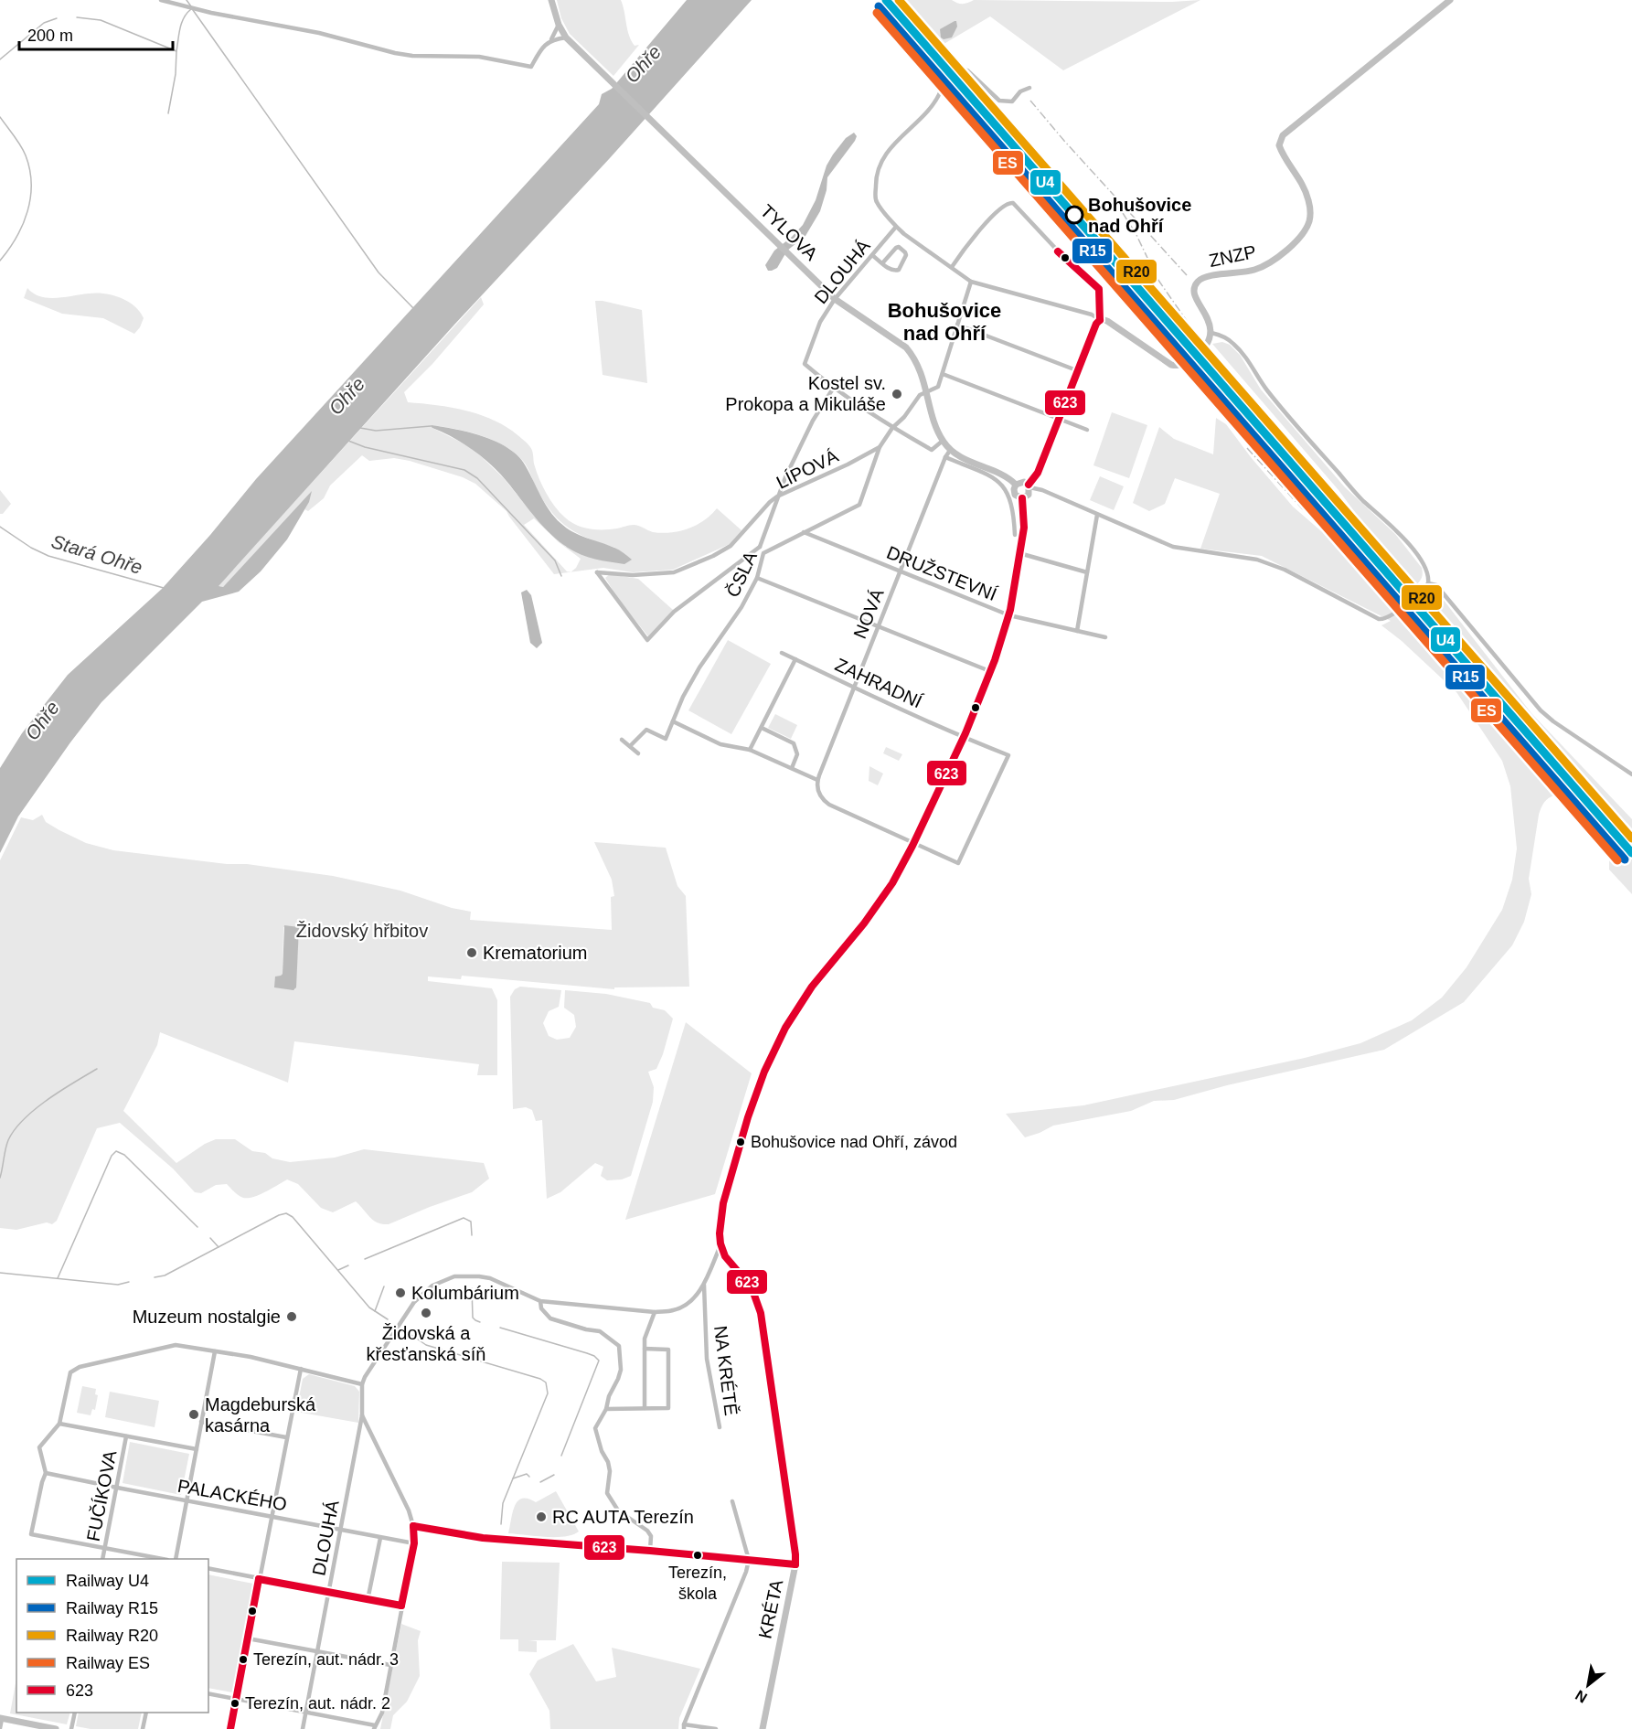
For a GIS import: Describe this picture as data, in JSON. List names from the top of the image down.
{
  "streets": {
    "street": [
      "TYLOVA",
      "ZNZP",
      "DLOUHÁ",
      "LÍPOVÁ",
      "DRUŽSTEVNÍ",
      "ČSLA",
      "NOVÁ",
      "ZAHRADNÍ",
      "NA KRÉTĚ",
      "PALACKÉHO",
      "FUČÍKOVA",
      "KRÉTA"
    ]
  },
  "crossings": [
    ["TYLOVA", "DLOUHÁ"],
    ["TYLOVA", "LÍPOVÁ"],
    ["DLOUHÁ", "PALACKÉHO"],
    ["LÍPOVÁ", "ČSLA"],
    ["DRUŽSTEVNÍ", "ČSLA"],
    ["DRUŽSTEVNÍ", "NOVÁ"],
    ["NOVÁ", "ZAHRADNÍ"],
    ["PALACKÉHO", "FUČÍKOVA"]
  ],
  "districts": ["Bohušovice nad Ohří"],
  "water": ["Ohře", "Stará Ohře"],
  "parks": ["Židovský hřbitov"],
  "places": [
    "Bohušovice nad Ohří",
    "Kostel sv. Prokopa a Mikuláše",
    "Krematorium",
    "Bohušovice nad Ohří, závod",
    "Kolumbárium",
    "Židovská a křesťanská síň",
    "Muzeum nostalgie",
    "Magdeburská kasárna",
    "RC AUTA Terezín",
    "Terezín, škola",
    "Terezín, aut. nádr. 3",
    "Terezín, aut. nádr. 2"
  ],
  "lines": [
    "rail line U4",
    "rail line R20",
    "rail line R15",
    "rail line ES",
    "transit line 623"
  ],
  "legend": [
    "Railway U4",
    "Railway R15",
    "Railway R20",
    "Railway ES",
    "623"
  ],
  "scale_bar": "200 m",
  "north": "bottom left"
}
